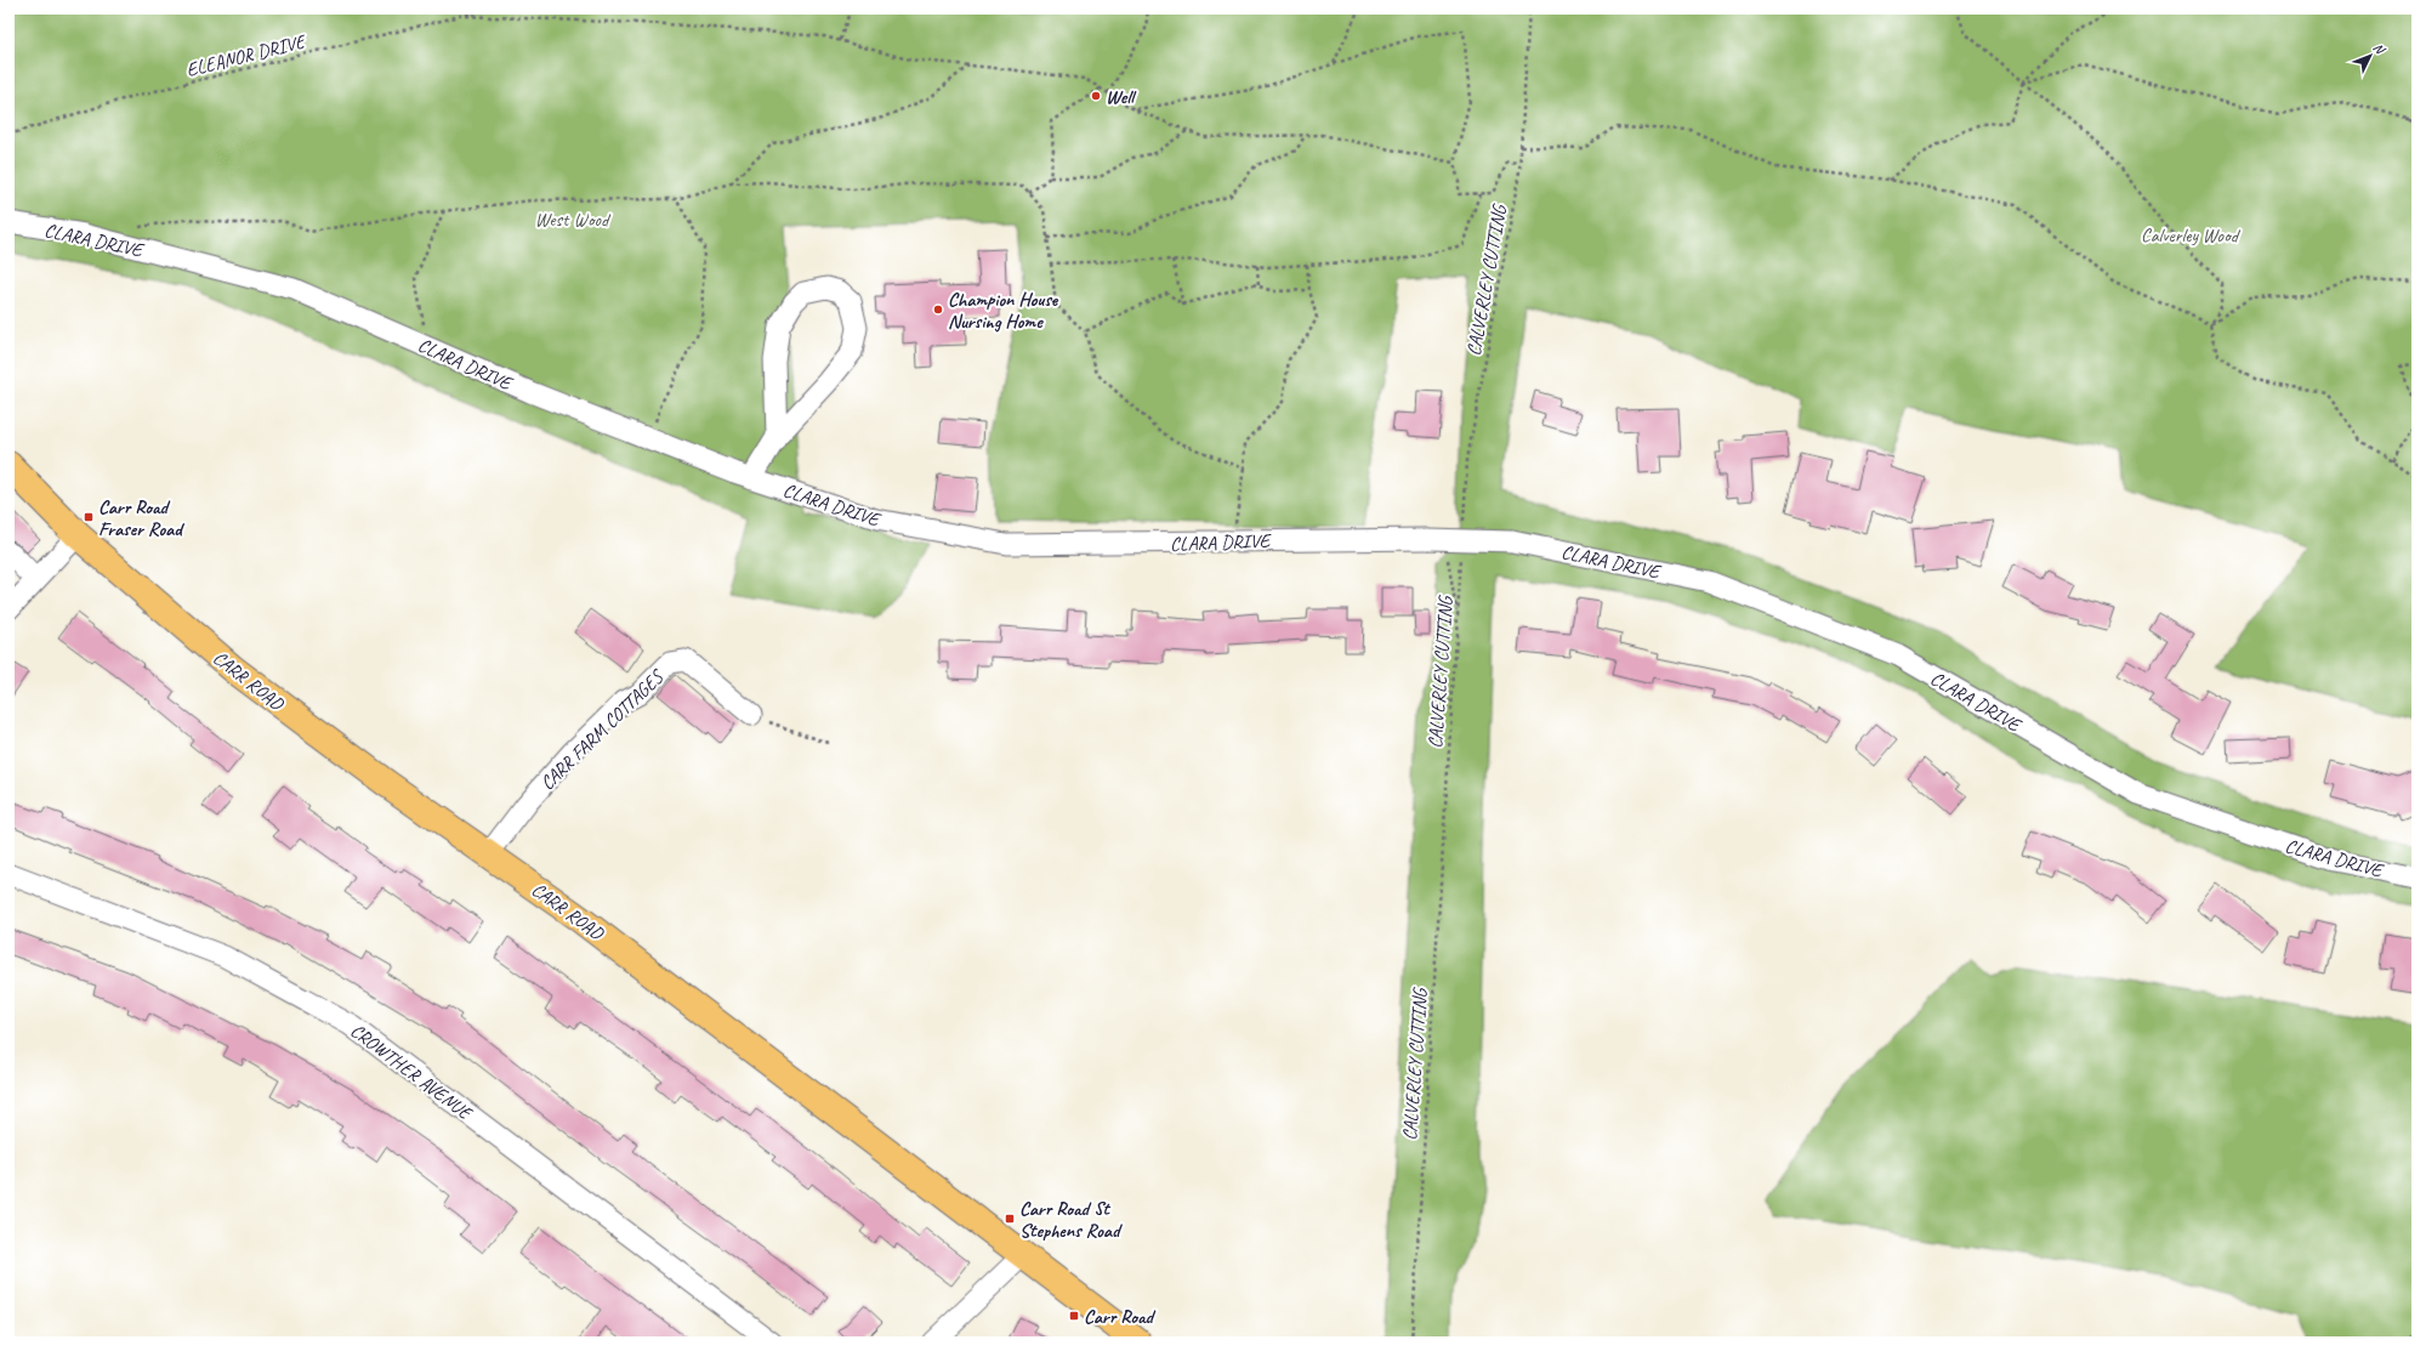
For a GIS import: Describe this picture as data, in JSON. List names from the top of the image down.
{
  "streets": {
    "main road": ["CARR ROAD"],
    "street": ["CLARA DRIVE", "CARR FARM COTTAGES", "CROWTHER AVENUE"],
    "path": ["ELEANOR DRIVE", "CALVERLEY CUTTING"]
  },
  "crossings": [
    ["CARR ROAD", "CARR FARM COTTAGES"]
  ],
  "parks": ["West Wood", "Calverley Wood"],
  "places": {
    "other": ["Well", "Champion House Nursing Home"],
    "transit": ["Carr Road Fraser Road", "Carr Road St Stephens Road", "Carr Road"]
  },
  "north": "top right"
}
